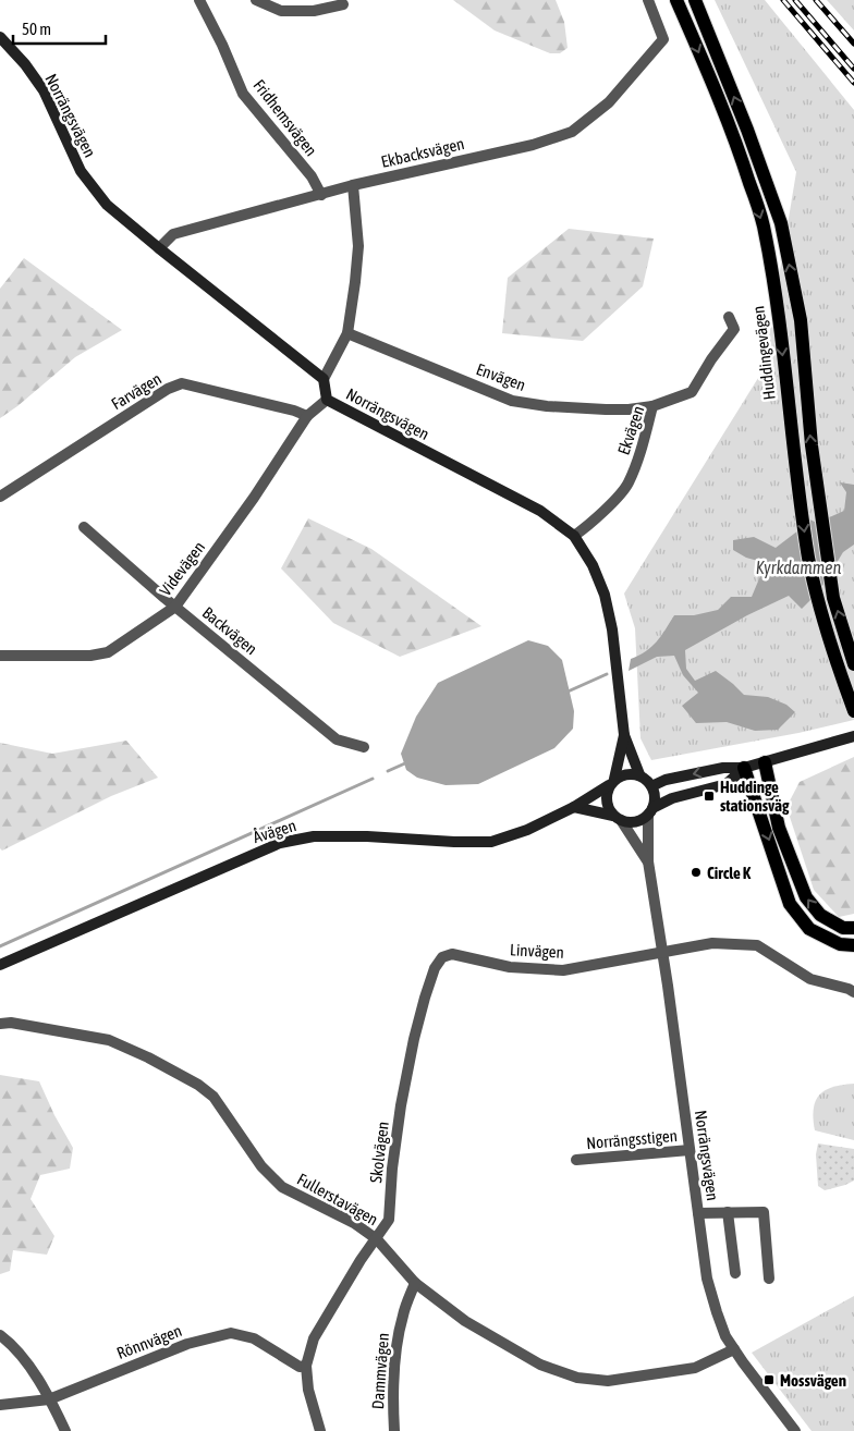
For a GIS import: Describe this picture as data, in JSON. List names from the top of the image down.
{
  "streets": {
    "main road": ["Huddingevägen"],
    "street": [
      "Norrängsvägen",
      "Fridhemsvägen",
      "Ekbacksvägen",
      "Envägen",
      "Farvägen",
      "Ekvägen",
      "Videvägen",
      "Backvägen",
      "Åvägen",
      "Linvägen",
      "Norrängsstigen",
      "Skolvägen",
      "Fullerstavägen",
      "Rönnvägen",
      "Dammvägen"
    ]
  },
  "crossings": [
    ["Norrängsvägen", "Ekbacksvägen"],
    ["Norrängsvägen", "Ekvägen"],
    ["Norrängsvägen", "Videvägen"],
    ["Norrängsvägen", "Åvägen"],
    ["Norrängsvägen", "Linvägen"],
    ["Norrängsvägen", "Norrängsstigen"],
    ["Norrängsvägen", "Fullerstavägen"],
    ["Fridhemsvägen", "Ekbacksvägen"],
    ["Envägen", "Ekvägen"],
    ["Farvägen", "Videvägen"],
    ["Videvägen", "Backvägen"],
    ["Linvägen", "Skolvägen"],
    ["Skolvägen", "Fullerstavägen"],
    ["Skolvägen", "Rönnvägen"],
    ["Fullerstavägen", "Dammvägen"]
  ],
  "water": ["Kyrkdammen"],
  "places": {
    "transit": ["Huddinge stationsväg", "Mossvägen"],
    "other": ["Circle K"]
  },
  "scale_bar": "50 m"
}
